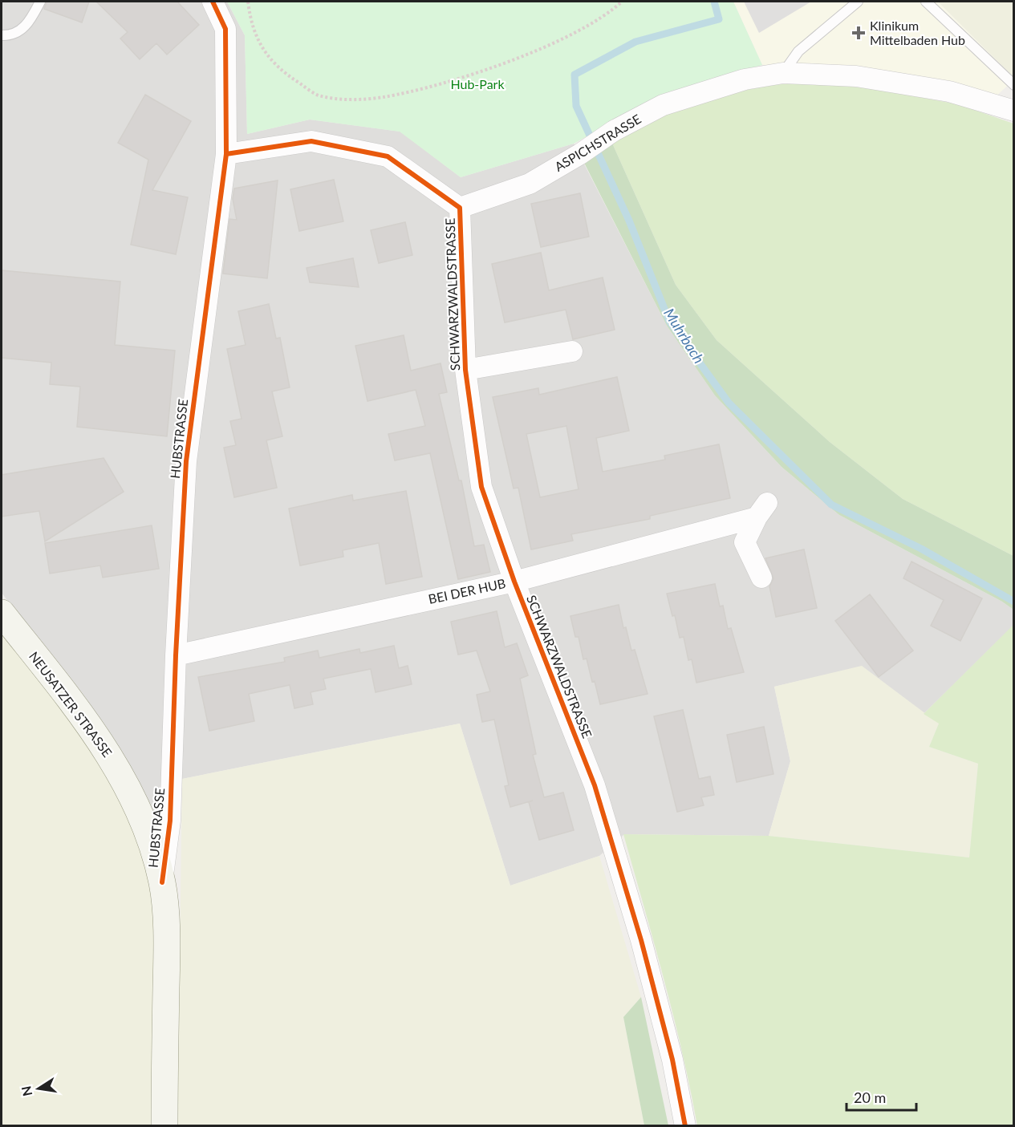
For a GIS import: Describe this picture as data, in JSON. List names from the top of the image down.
{
  "streets": {
    "main road": ["HUBSTRASSE", "NEUSATZER STRASSE"],
    "street": ["ASPICHSTRASSE", "SCHWARZWALDSTRASSE", "BEI DER HUB"]
  },
  "crossings": [
    ["ASPICHSTRASSE", "SCHWARZWALDSTRASSE"],
    ["SCHWARZWALDSTRASSE", "BEI DER HUB"],
    ["HUBSTRASSE", "BEI DER HUB"],
    ["HUBSTRASSE", "NEUSATZER STRASSE"]
  ],
  "water": ["Muhrbach"],
  "parks": ["Hub-Park"],
  "places": {
    "health": ["Klinikum Mittelbaden Hub"]
  },
  "scale_bar": "20 m",
  "north": "left"
}
